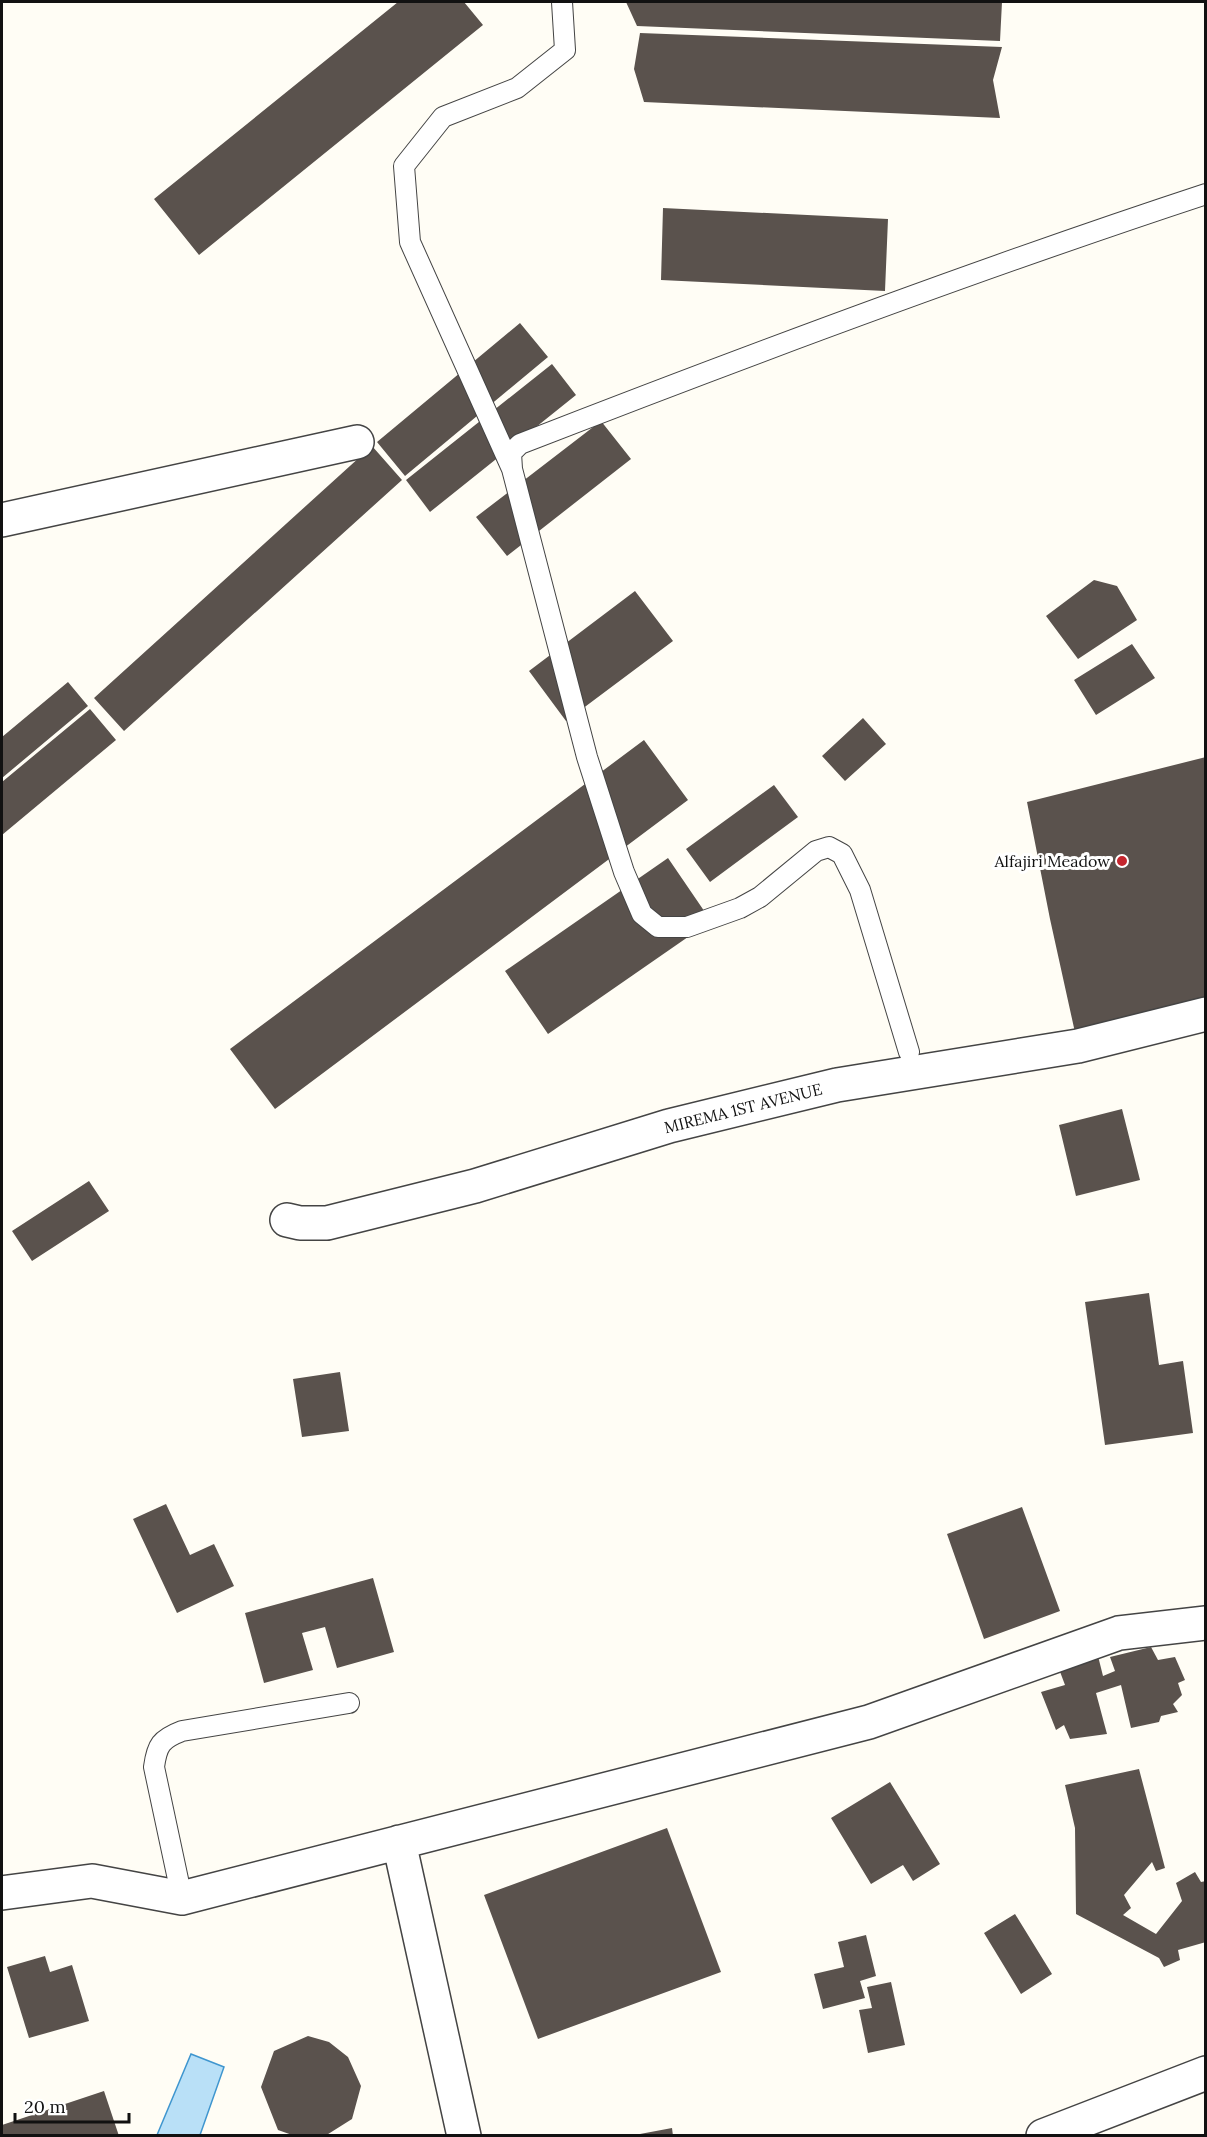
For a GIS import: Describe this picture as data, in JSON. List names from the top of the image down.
{
  "streets": {
    "street": ["MIREMA 1ST AVENUE"]
  },
  "places": ["Alfajiri Meadow"],
  "scale_bar": "20 m"
}
